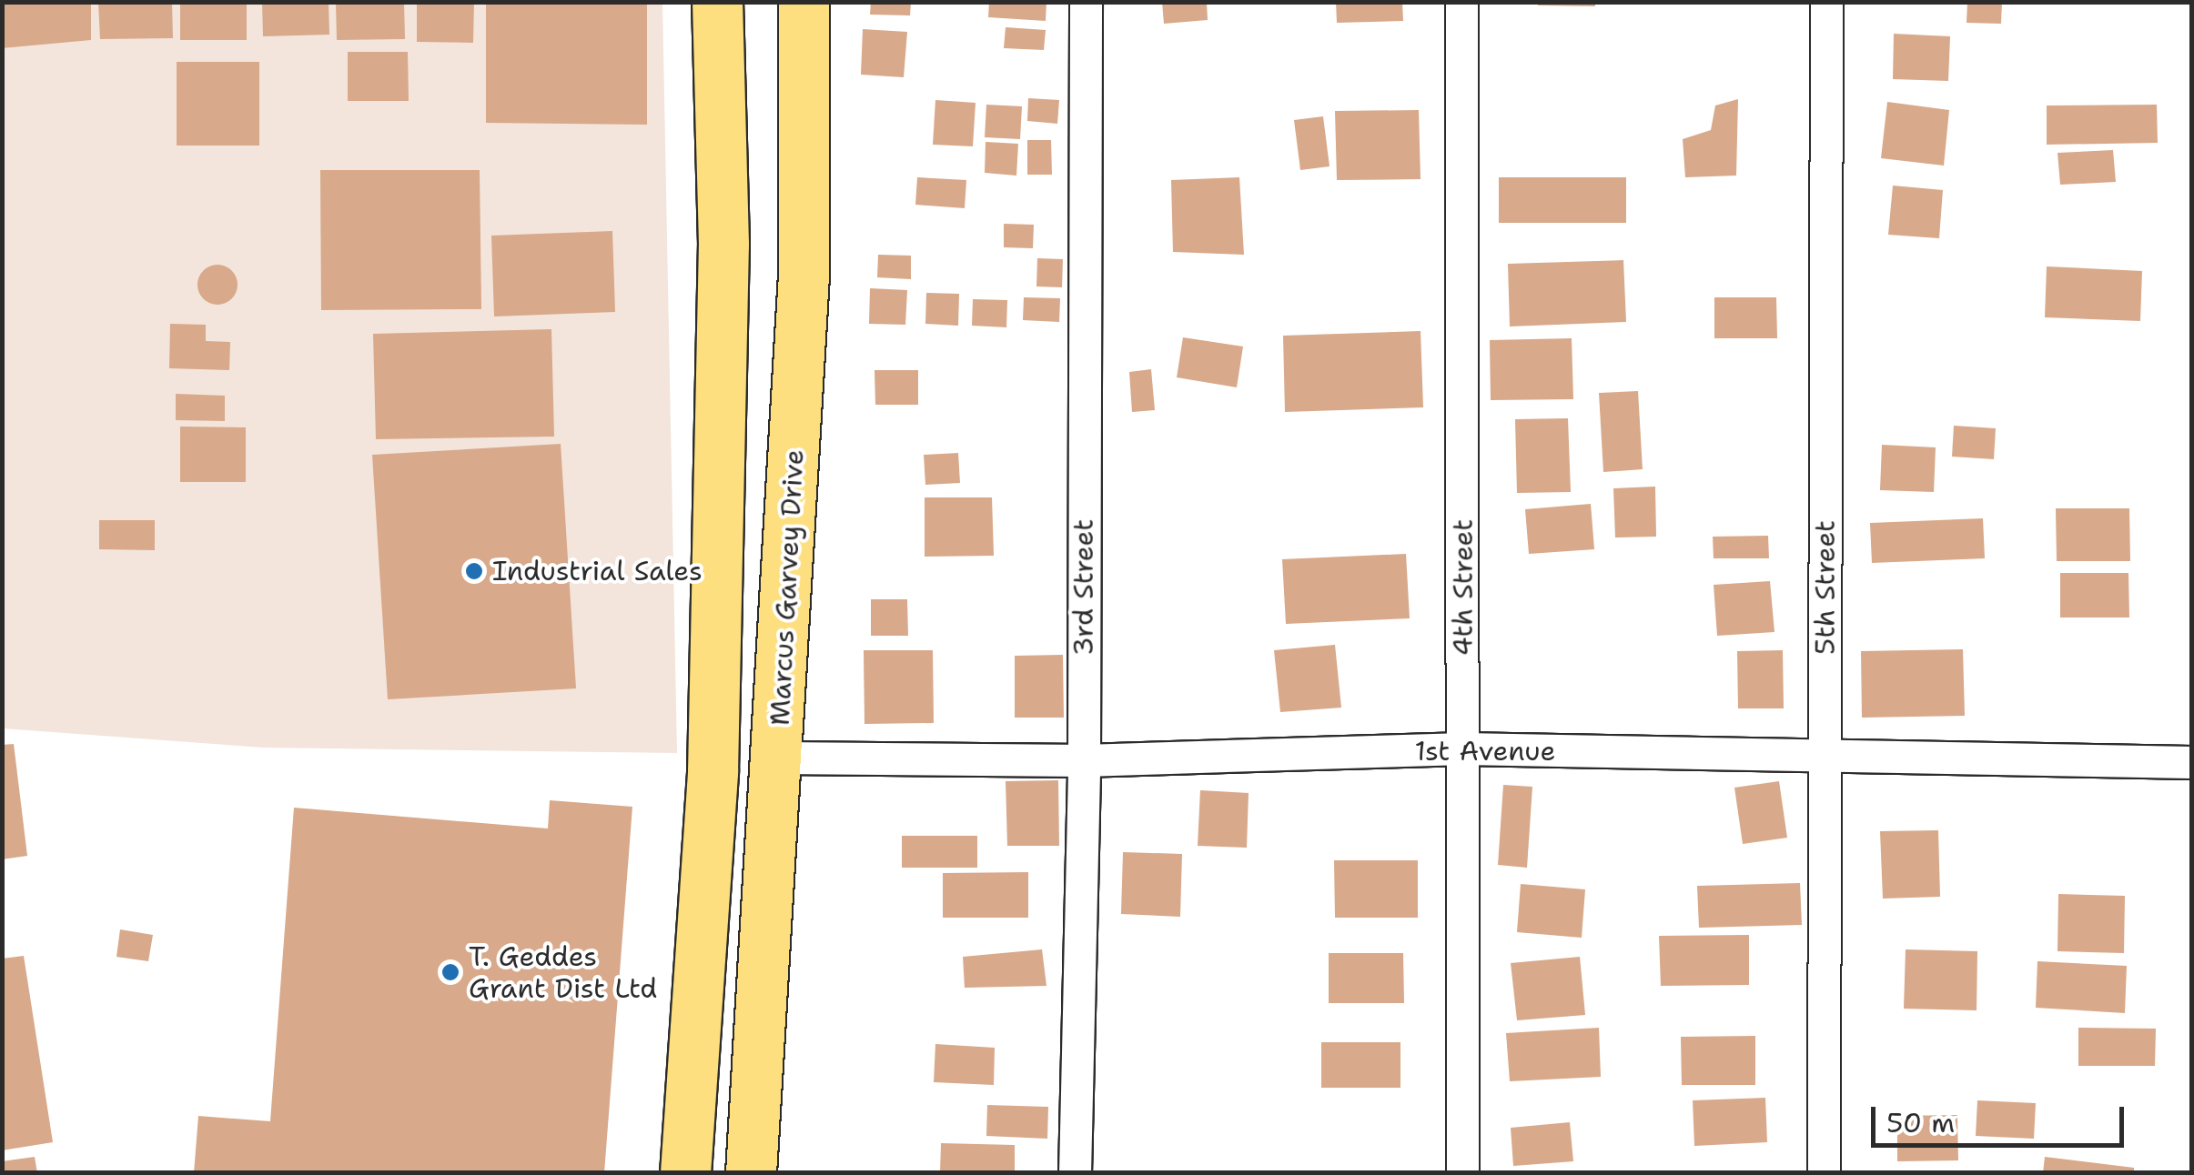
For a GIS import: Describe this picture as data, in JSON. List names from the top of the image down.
{
  "streets": {
    "highway": ["Marcus Garvey Drive"],
    "street": [
      "3rd Street",
      "4th Street",
      "5th Street",
      "1st Avenue"
    ]
  },
  "crossings": [
    ["Marcus Garvey Drive", "1st Avenue"],
    ["3rd Street", "1st Avenue"],
    ["4th Street", "1st Avenue"],
    ["5th Street", "1st Avenue"]
  ],
  "places": ["Industrial Sales", "T. Geddes Grant Dist Ltd"],
  "scale_bar": "50 m"
}
